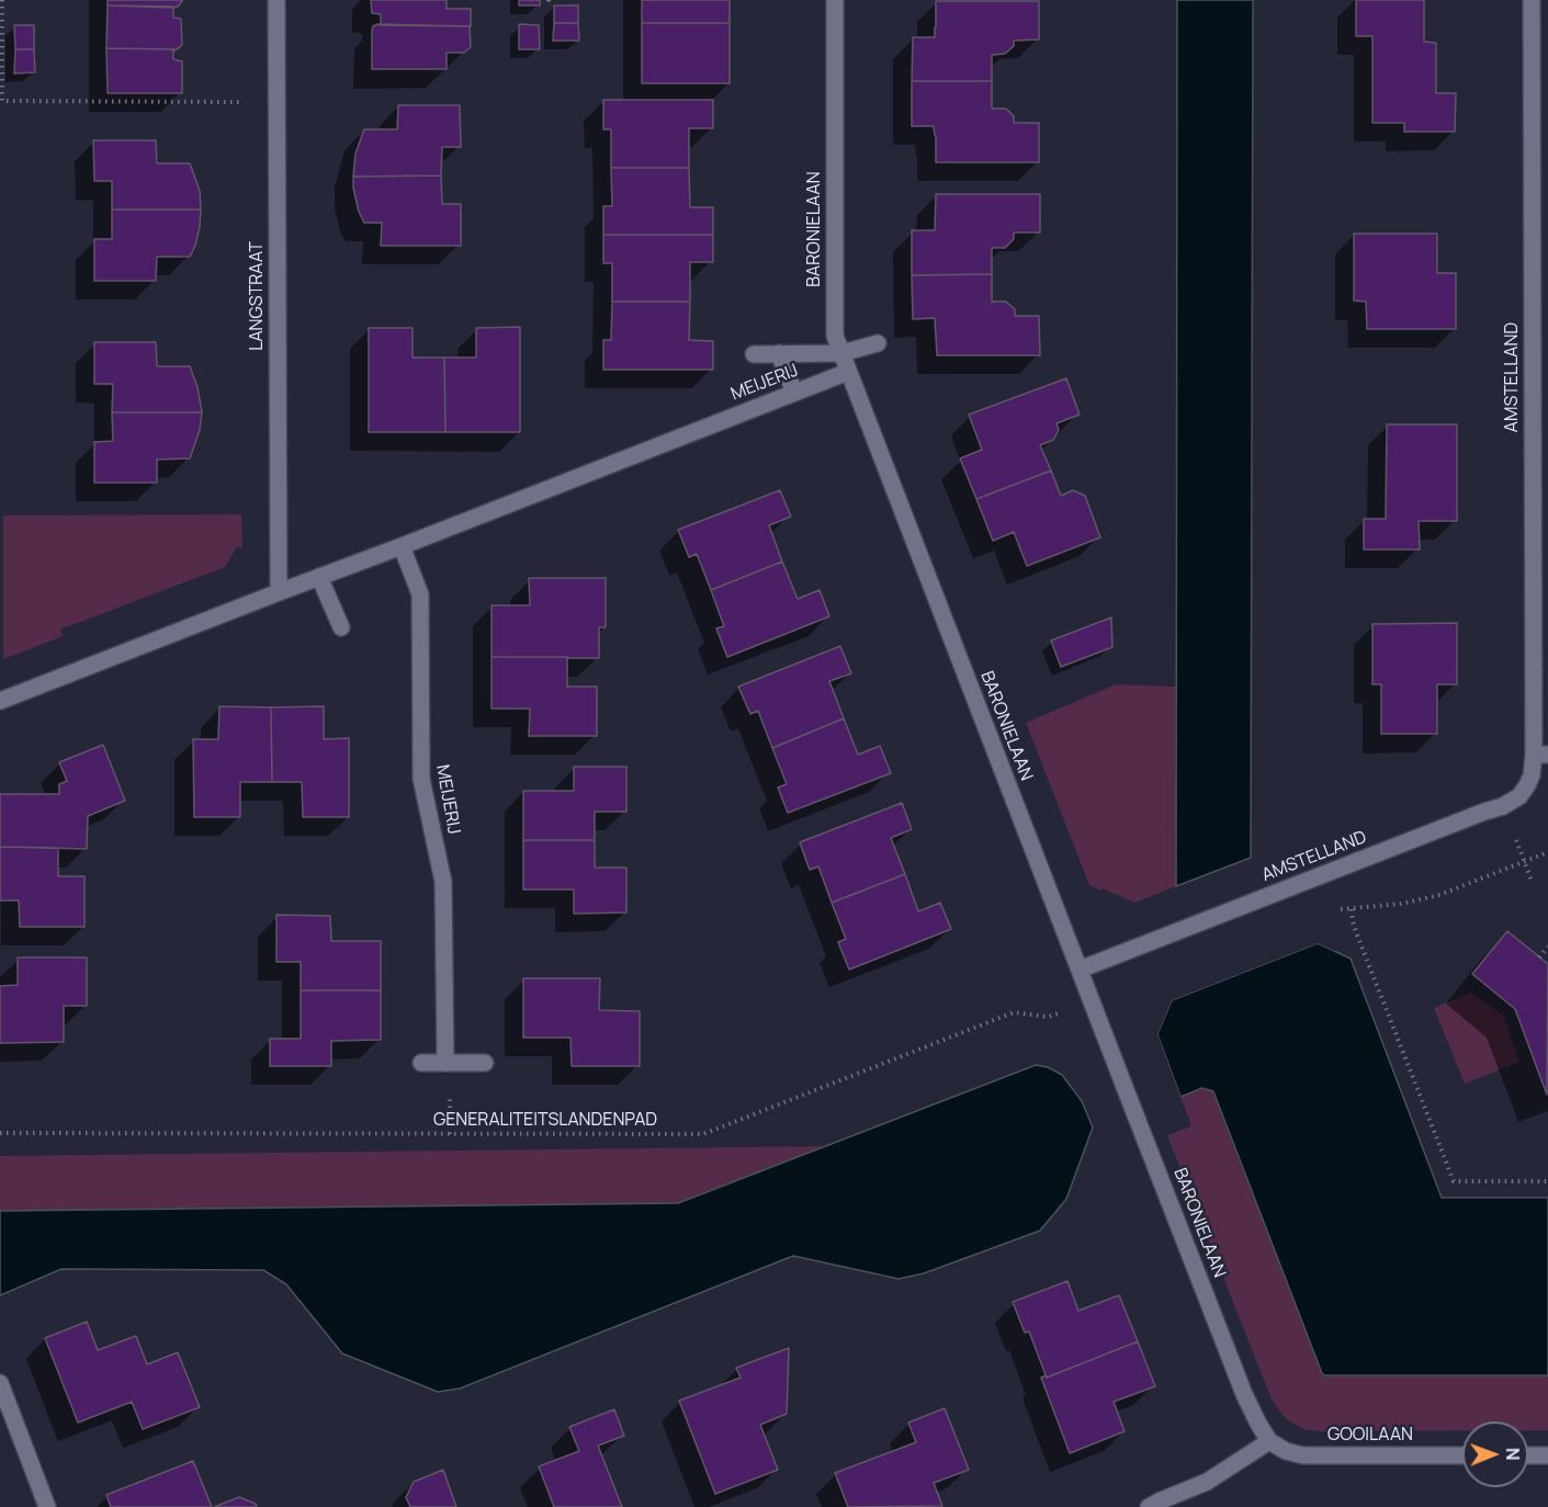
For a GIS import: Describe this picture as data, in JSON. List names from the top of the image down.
{
  "streets": {
    "street": [
      "BARONIELAAN",
      "LANGSTRAAT",
      "AMSTELLAND",
      "MEIJERIJ",
      "GOOILAAN"
    ],
    "path": ["GENERALITEITSLANDENPAD"]
  },
  "crossings": [
    ["BARONIELAAN", "AMSTELLAND"],
    ["BARONIELAAN", "MEIJERIJ"],
    ["BARONIELAAN", "GOOILAAN"],
    ["LANGSTRAAT", "MEIJERIJ"]
  ],
  "north": "right"
}
